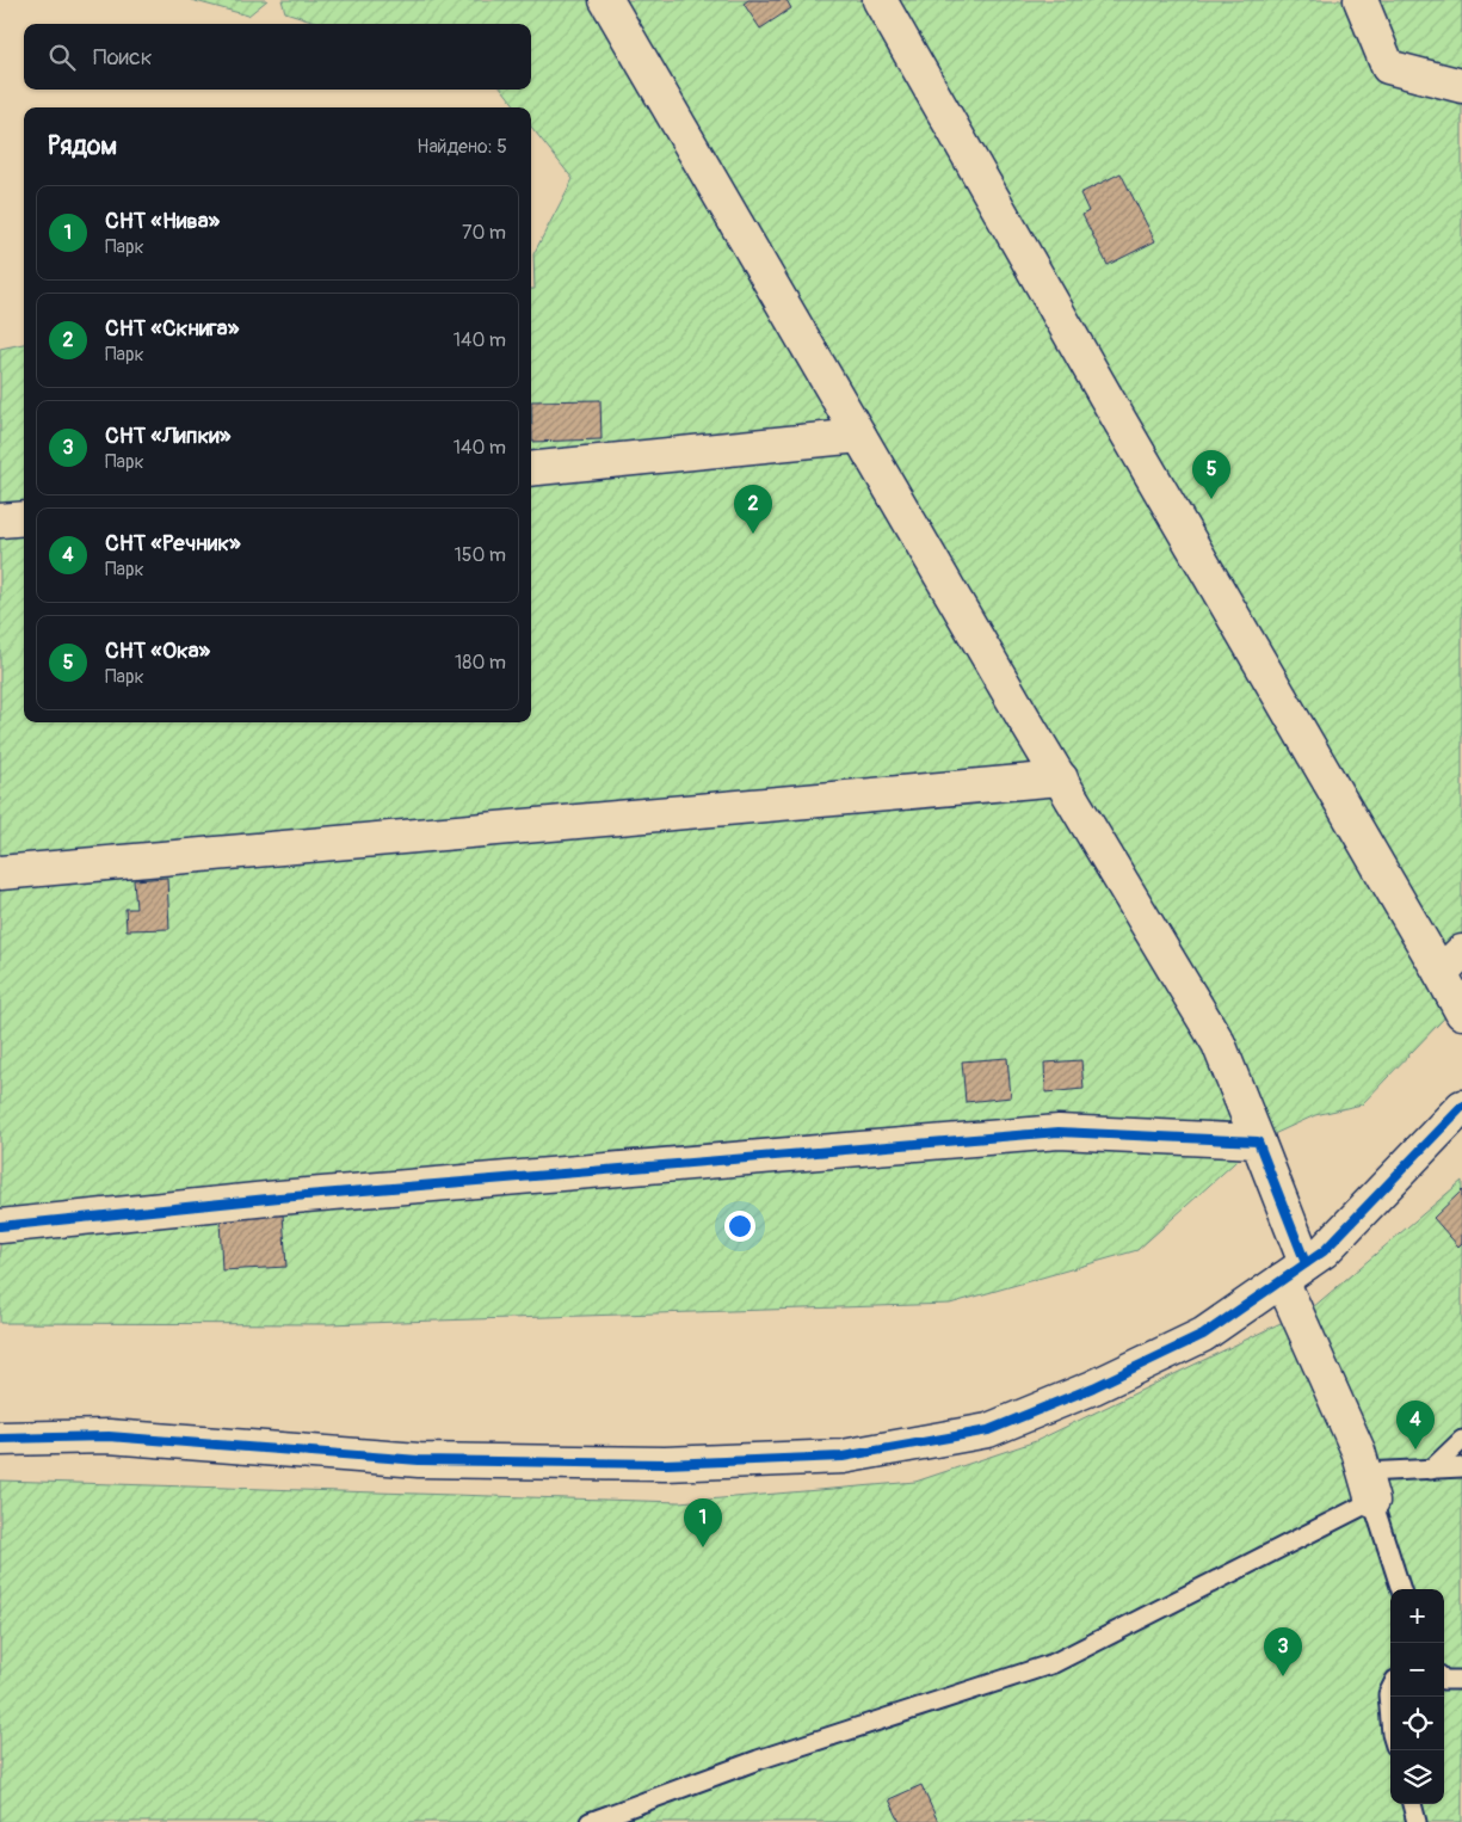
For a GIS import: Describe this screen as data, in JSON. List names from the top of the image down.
{
  "page": {
    "search": "Поиск",
    "heading": ["Рядом", "Найдено: 5"],
    "list": [
      {
        "mark": "1",
        "name": "СНТ «Нива»",
        "note": "Парк",
        "value": "70 m"
      },
      {
        "mark": "2",
        "name": "СНТ «Скнига»",
        "note": "Парк",
        "value": "140 m"
      },
      {
        "mark": "3",
        "name": "СНТ «Липки»",
        "note": "Парк",
        "value": "140 m"
      },
      {
        "mark": "4",
        "name": "СНТ «Речник»",
        "note": "Парк",
        "value": "150 m"
      },
      {
        "mark": "5",
        "name": "СНТ «Ока»",
        "note": "Парк",
        "value": "180 m"
      }
    ],
    "pins": [
      "5",
      "2",
      "4",
      "1",
      "3"
    ],
    "map_buttons": ["+", "−"]
  }
}
